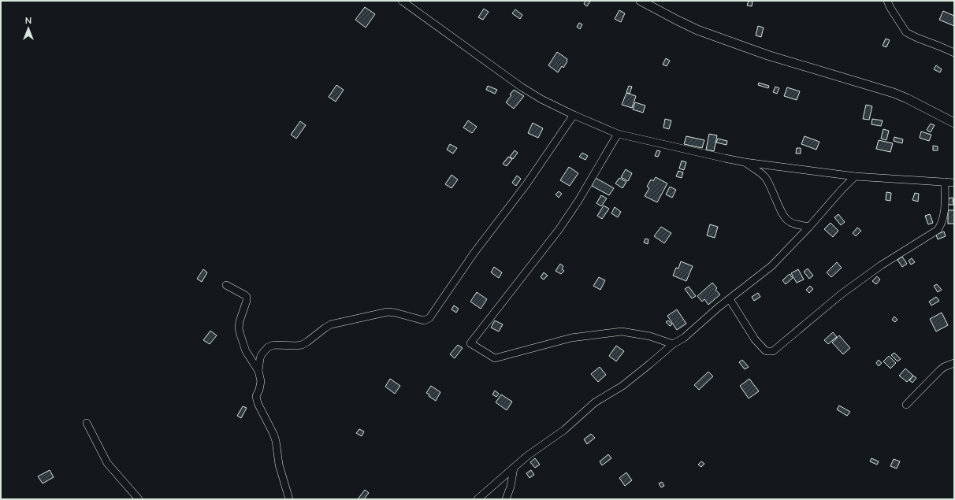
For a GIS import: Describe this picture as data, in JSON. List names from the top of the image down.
{
  "north": "top"
}
